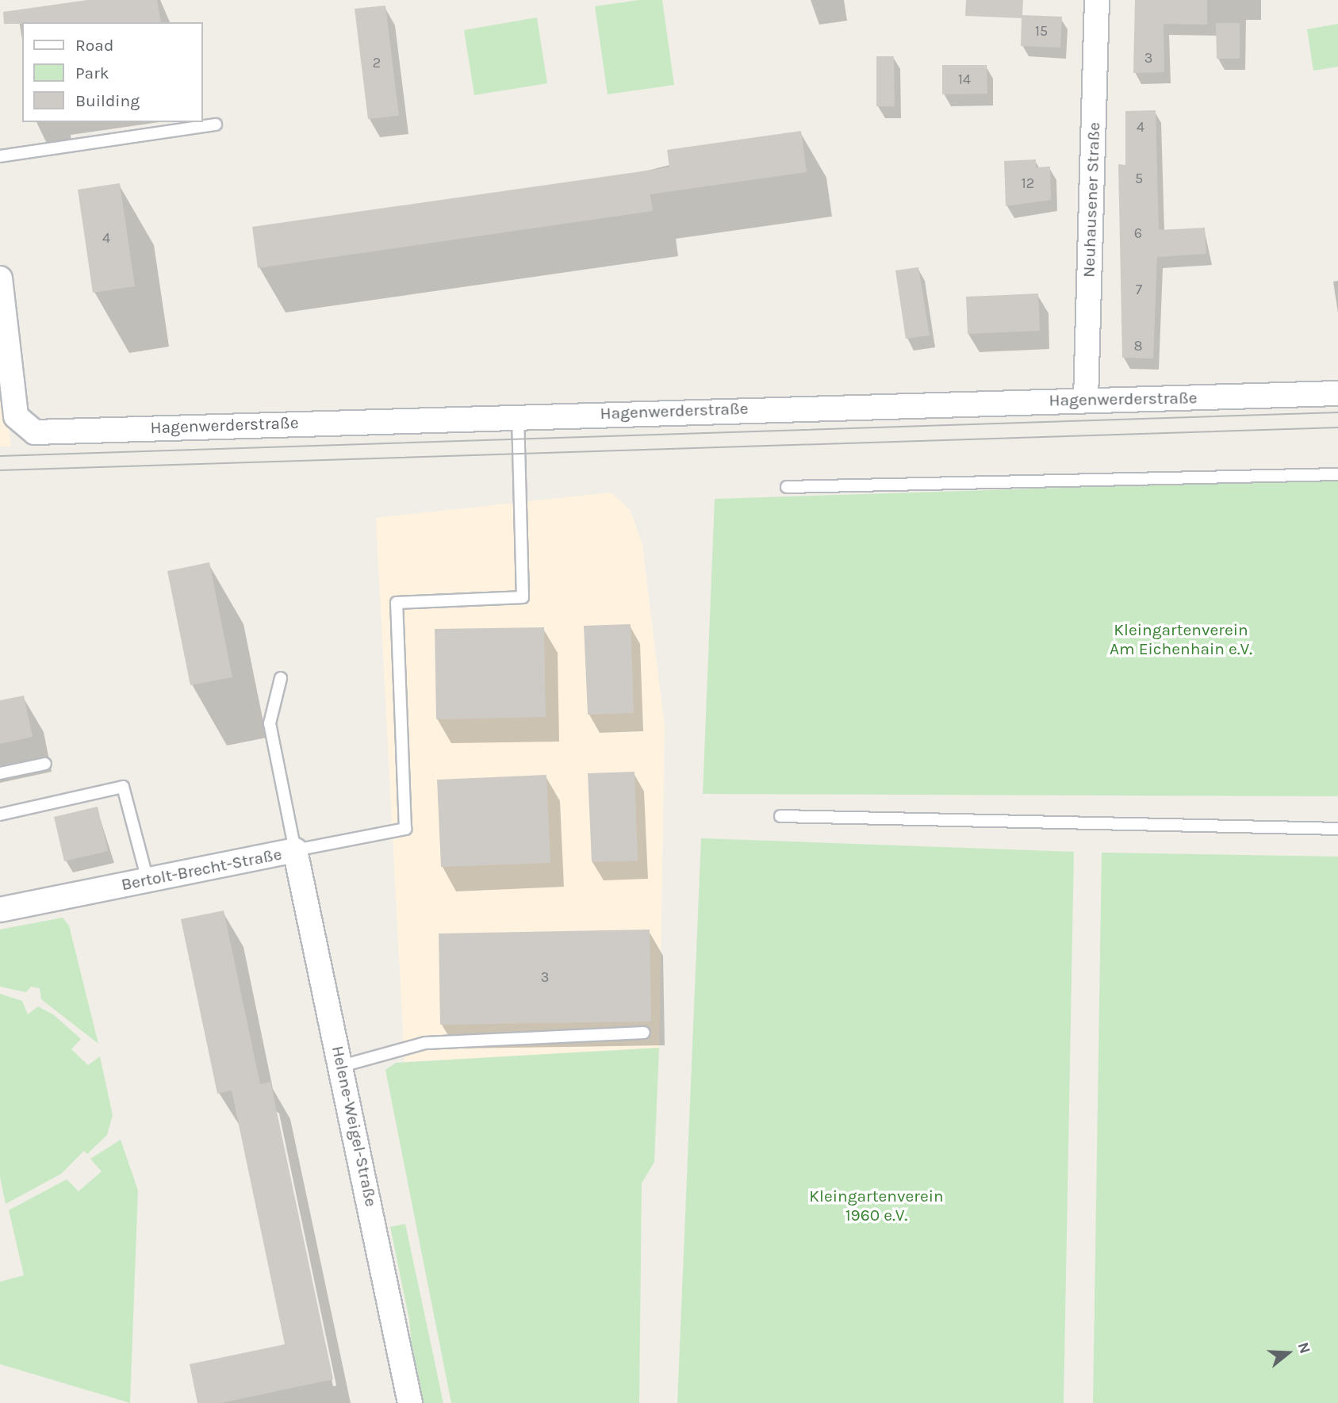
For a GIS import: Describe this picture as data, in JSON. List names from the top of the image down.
{
  "streets": {
    "street": [
      "Neuhausener Straße",
      "Hagenwerderstraße",
      "Bertolt-Brecht-Straße",
      "Helene-Weigel-Straße"
    ]
  },
  "crossings": [
    ["Neuhausener Straße", "Hagenwerderstraße"],
    ["Bertolt-Brecht-Straße", "Helene-Weigel-Straße"]
  ],
  "parks": ["Kleingartenverein Am Eichenhain e.V.", "Kleingartenverein 1960 e.V."],
  "house_numbers": [
    "15",
    "3",
    "2",
    "14",
    "4",
    "5",
    "12",
    "6",
    "4",
    "7",
    "8",
    "3"
  ],
  "legend": ["Road", "Park", "Building"],
  "north": "right"
}
